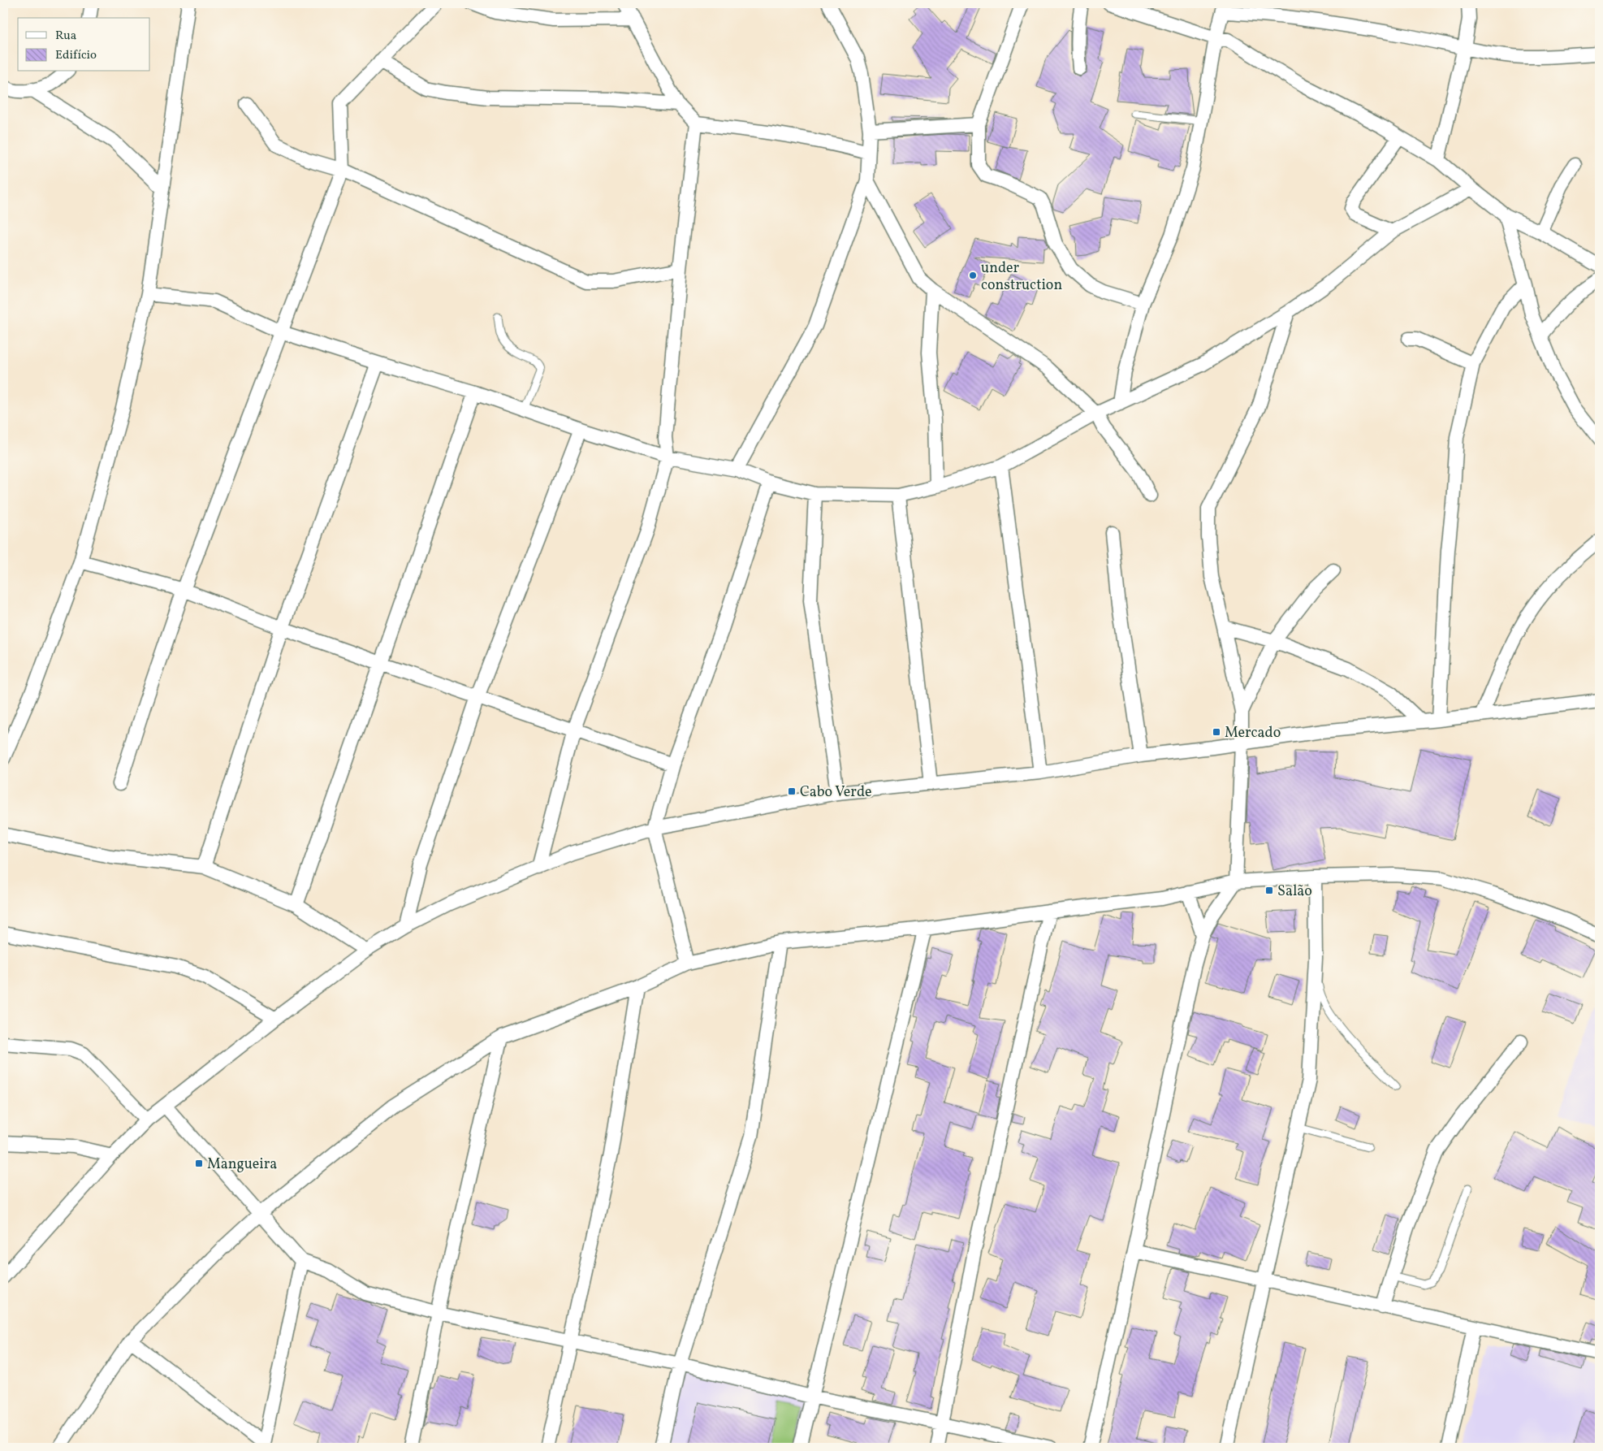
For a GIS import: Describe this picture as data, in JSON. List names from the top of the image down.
{
  "places": {
    "other": ["under construction"],
    "transit": [
      "Mercado",
      "Cabo Verde",
      "Salão",
      "Mangueira"
    ]
  },
  "legend": ["Rua", "Edifício"]
}
